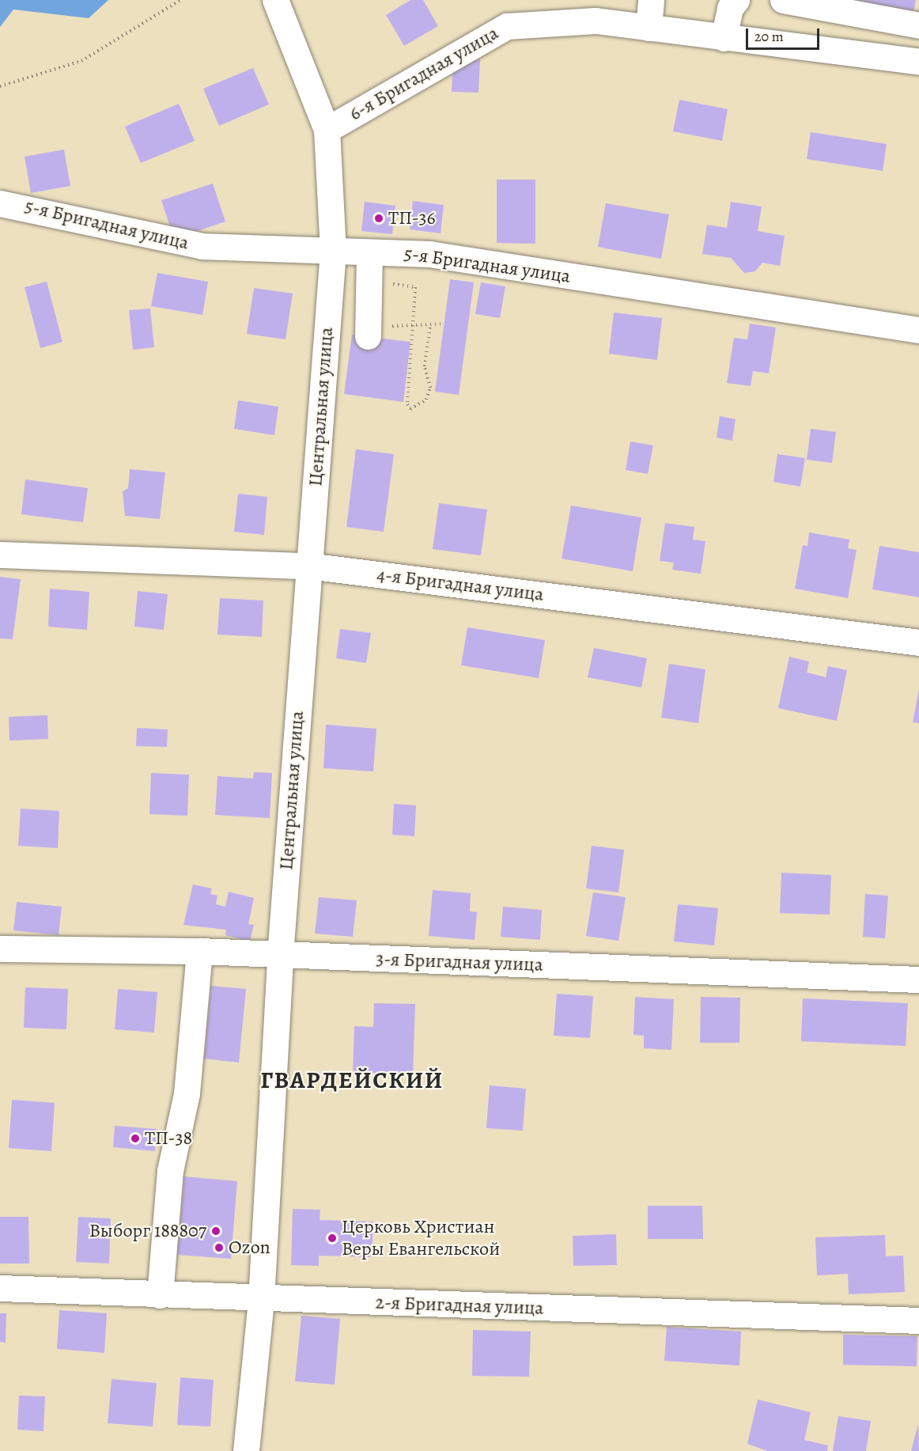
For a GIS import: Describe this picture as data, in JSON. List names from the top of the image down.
{
  "streets": {
    "street": [
      "6-я Бригадная улица",
      "5-я Бригадная улица",
      "Центральная улица",
      "4-я Бригадная улица",
      "3-я Бригадная улица",
      "2-я Бригадная улица"
    ]
  },
  "crossings": [
    ["6-я Бригадная улица", "Центральная улица"],
    ["5-я Бригадная улица", "Центральная улица"],
    ["Центральная улица", "4-я Бригадная улица"],
    ["Центральная улица", "3-я Бригадная улица"],
    ["Центральная улица", "2-я Бригадная улица"]
  ],
  "districts": ["ГВАРДЕЙСКИЙ"],
  "places": [
    "ТП-36",
    "ТП-38",
    "Выборг 188807",
    "Церковь Христиан Веры Евангельской",
    "Ozon"
  ],
  "scale_bar": "20 m"
}
